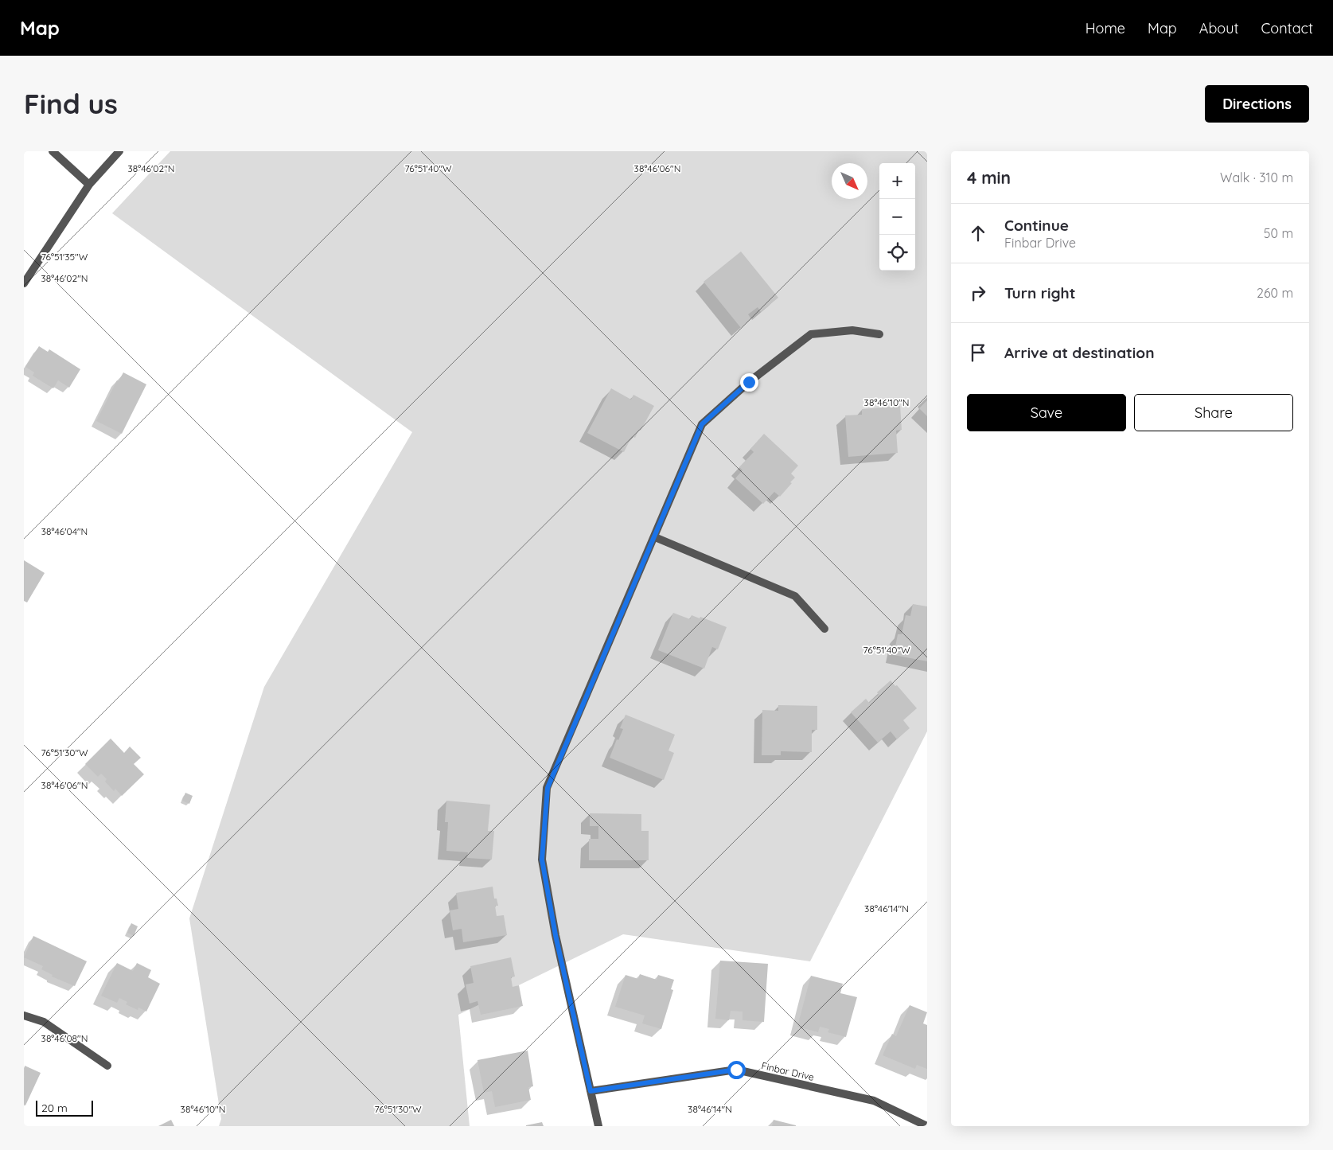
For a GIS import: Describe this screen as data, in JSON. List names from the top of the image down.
{
  "streets": {
    "street": ["Finbar Drive"]
  },
  "scale_bar": "20 m",
  "north": "bottom right",
  "page": {
    "header": "Map",
    "nav": [
      "Home",
      "Map",
      "About",
      "Contact"
    ],
    "buttons": [
      "Directions",
      ["Save", "Share"]
    ],
    "title": "Find us",
    "heading": ["4 min", "Walk · 310 m"],
    "map_buttons": ["+", "−"],
    "list": [
      ["Continue", "Finbar Drive", "50 m"],
      ["Turn right", "260 m"],
      "Arrive at destination"
    ],
    "scale": "20 m"
  },
  "coordinates": [
    "38°46'02\"N",
    "76°51'40\"W",
    "38°46'06\"N",
    "76°51'35\"W",
    "38°46'10\"N",
    "38°46'04\"N",
    "76°51'30\"W",
    "38°46'14\"N",
    "38°46'08\"N"
  ]
}
